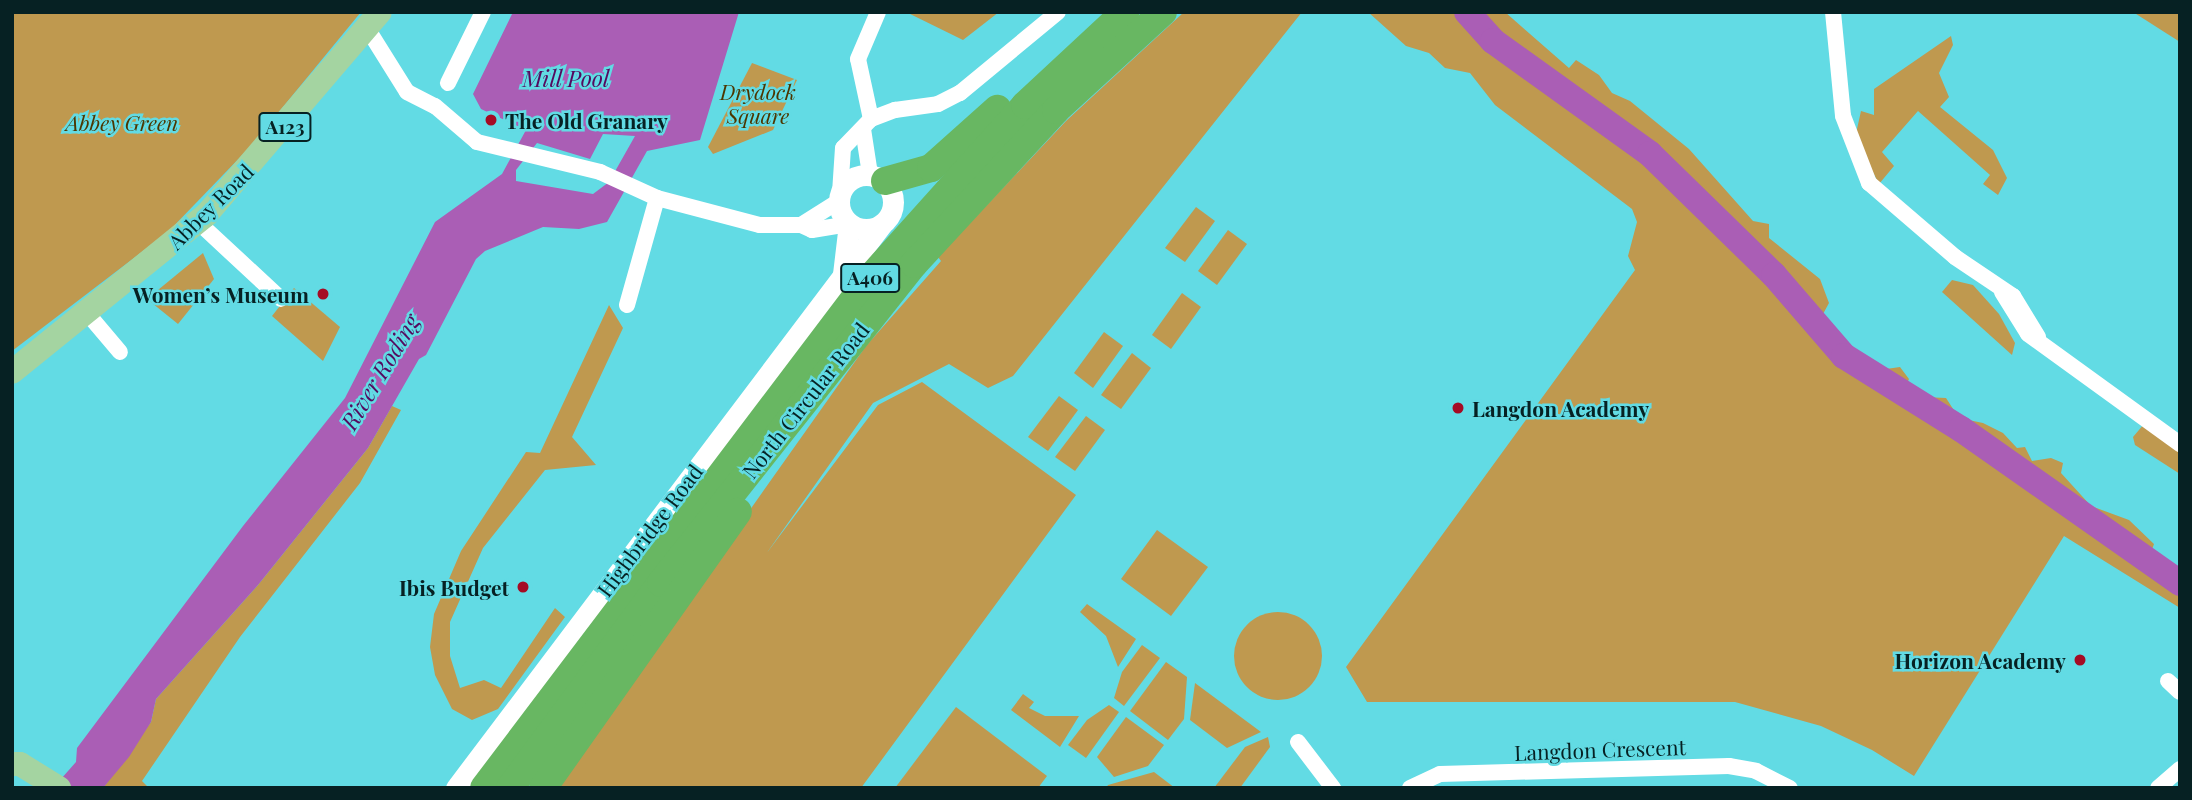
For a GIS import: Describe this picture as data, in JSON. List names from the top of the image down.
{
  "streets": {
    "highway": ["A406", "North Circular Road"],
    "main road": ["A123", "Abbey Road"],
    "street": ["Highbridge Road", "Langdon Crescent"]
  },
  "crossings": [
    ["A406", "North Circular Road"]
  ],
  "water": ["Mill Pool", "River Roding"],
  "parks": ["Drydock Square", "Abbey Green"],
  "places": [
    "The Old Granary",
    "Women’s Museum",
    "Langdon Academy",
    "Ibis Budget",
    "Horizon Academy"
  ]
}
